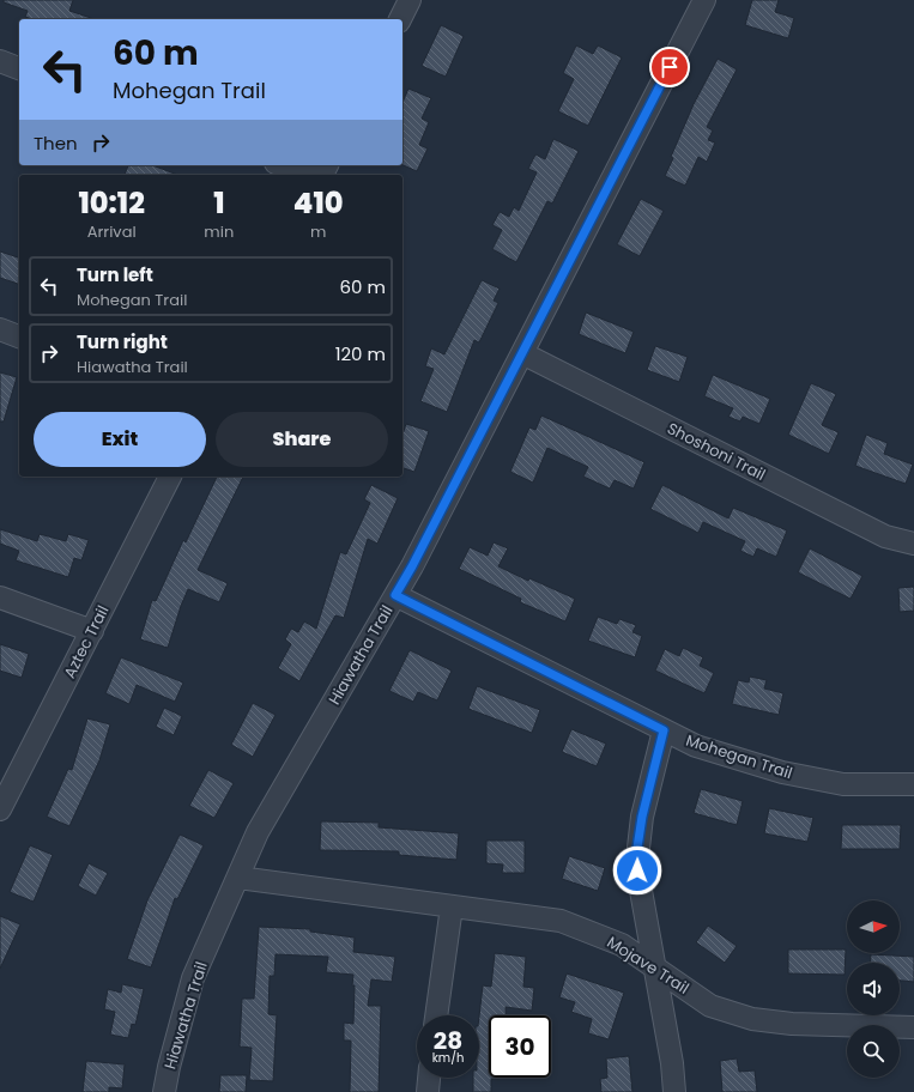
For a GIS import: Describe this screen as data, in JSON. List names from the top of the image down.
{
  "streets": {
    "street": [
      "Shoshoni Trail",
      "Aztec Trail",
      "Hiawatha Trail",
      "Mohegan Trail",
      "Mojave Trail"
    ]
  },
  "crossings": [
    ["Shoshoni Trail", "Hiawatha Trail"],
    ["Hiawatha Trail", "Mohegan Trail"],
    ["Hiawatha Trail", "Mojave Trail"]
  ],
  "north": "right",
  "page": {
    "turn": ["60 m", "Mohegan Trail"],
    "then": "Then",
    "eta": [
      "10:12",
      "Arrival",
      "1",
      "min",
      "410",
      "m"
    ],
    "list": [
      {
        "name": "Turn left",
        "note": "Mohegan Trail",
        "value": "60 m"
      },
      {
        "name": "Turn right",
        "note": "Hiawatha Trail",
        "value": "120 m"
      }
    ],
    "buttons": ["Exit", "Share"],
    "speed": "28 km/h",
    "limit": "30"
  }
}
